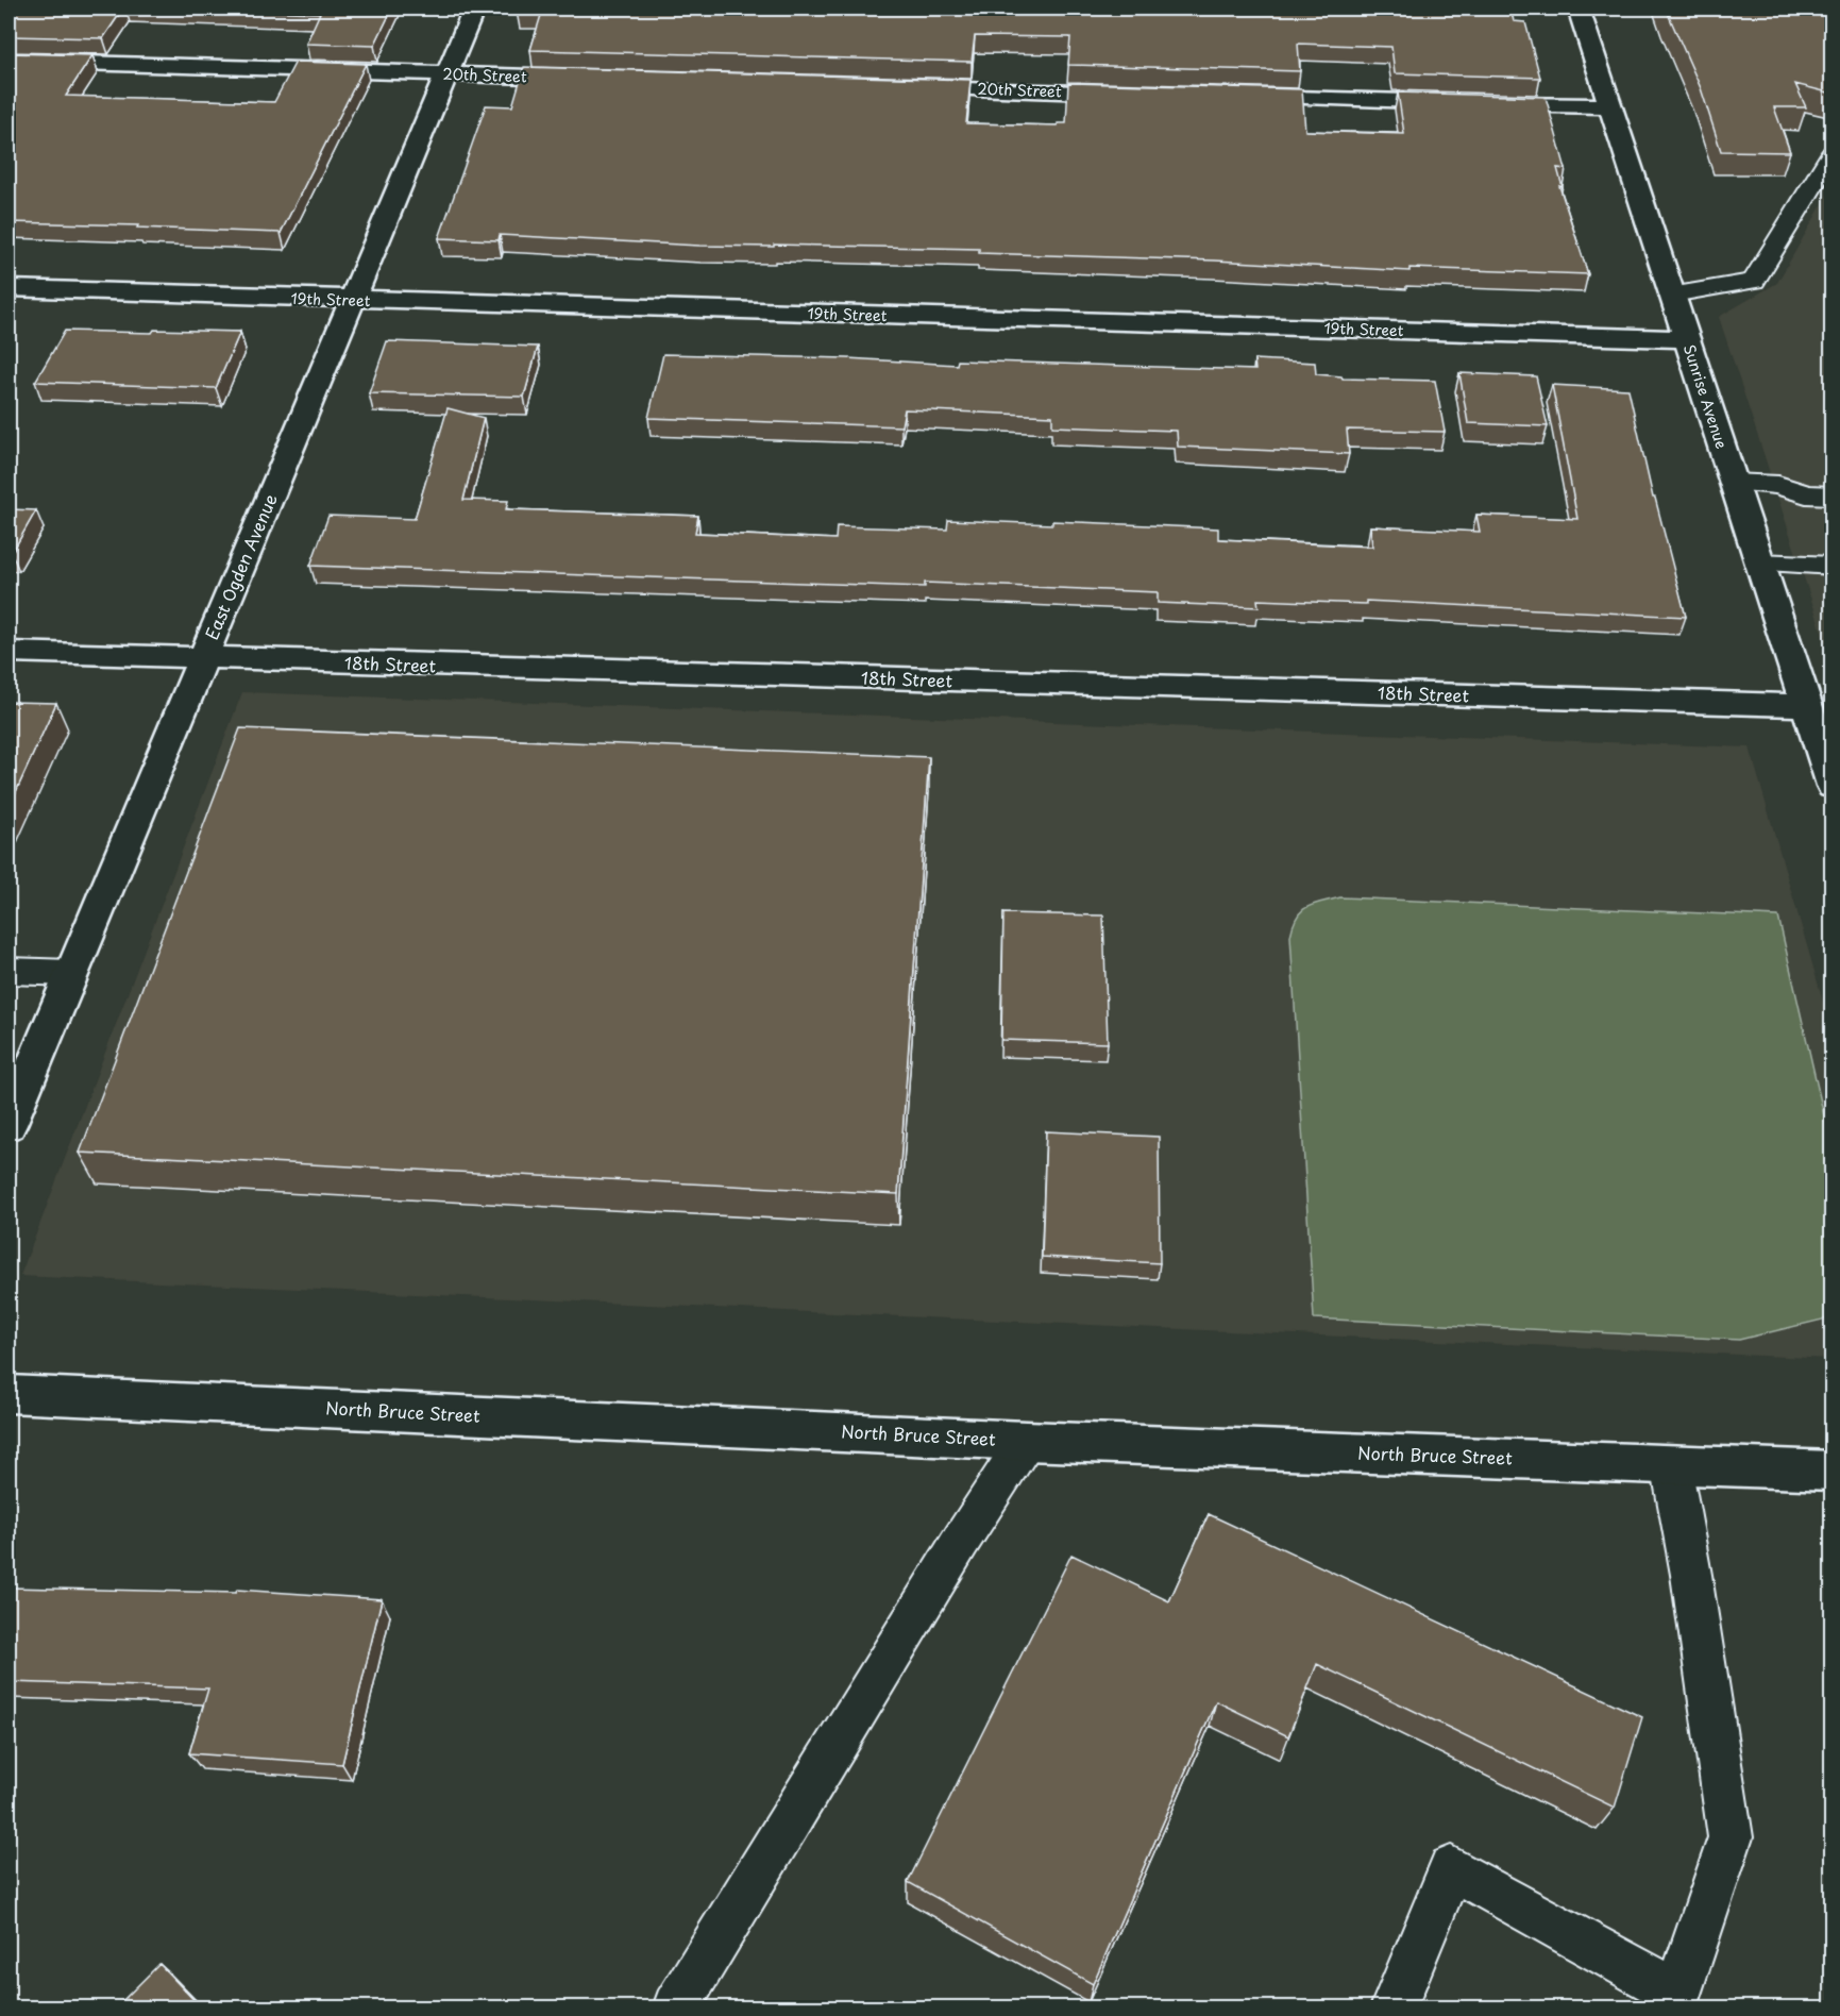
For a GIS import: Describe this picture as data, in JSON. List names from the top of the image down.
{
  "streets": {
    "street": [
      "20th Street",
      "19th Street",
      "Sunrise Avenue",
      "East Ogden Avenue",
      "18th Street",
      "North Bruce Street"
    ]
  },
  "crossings": [
    ["20th Street", "East Ogden Avenue"],
    ["19th Street", "Sunrise Avenue"],
    ["19th Street", "East Ogden Avenue"],
    ["Sunrise Avenue", "18th Street"],
    ["East Ogden Avenue", "18th Street"]
  ]
}
